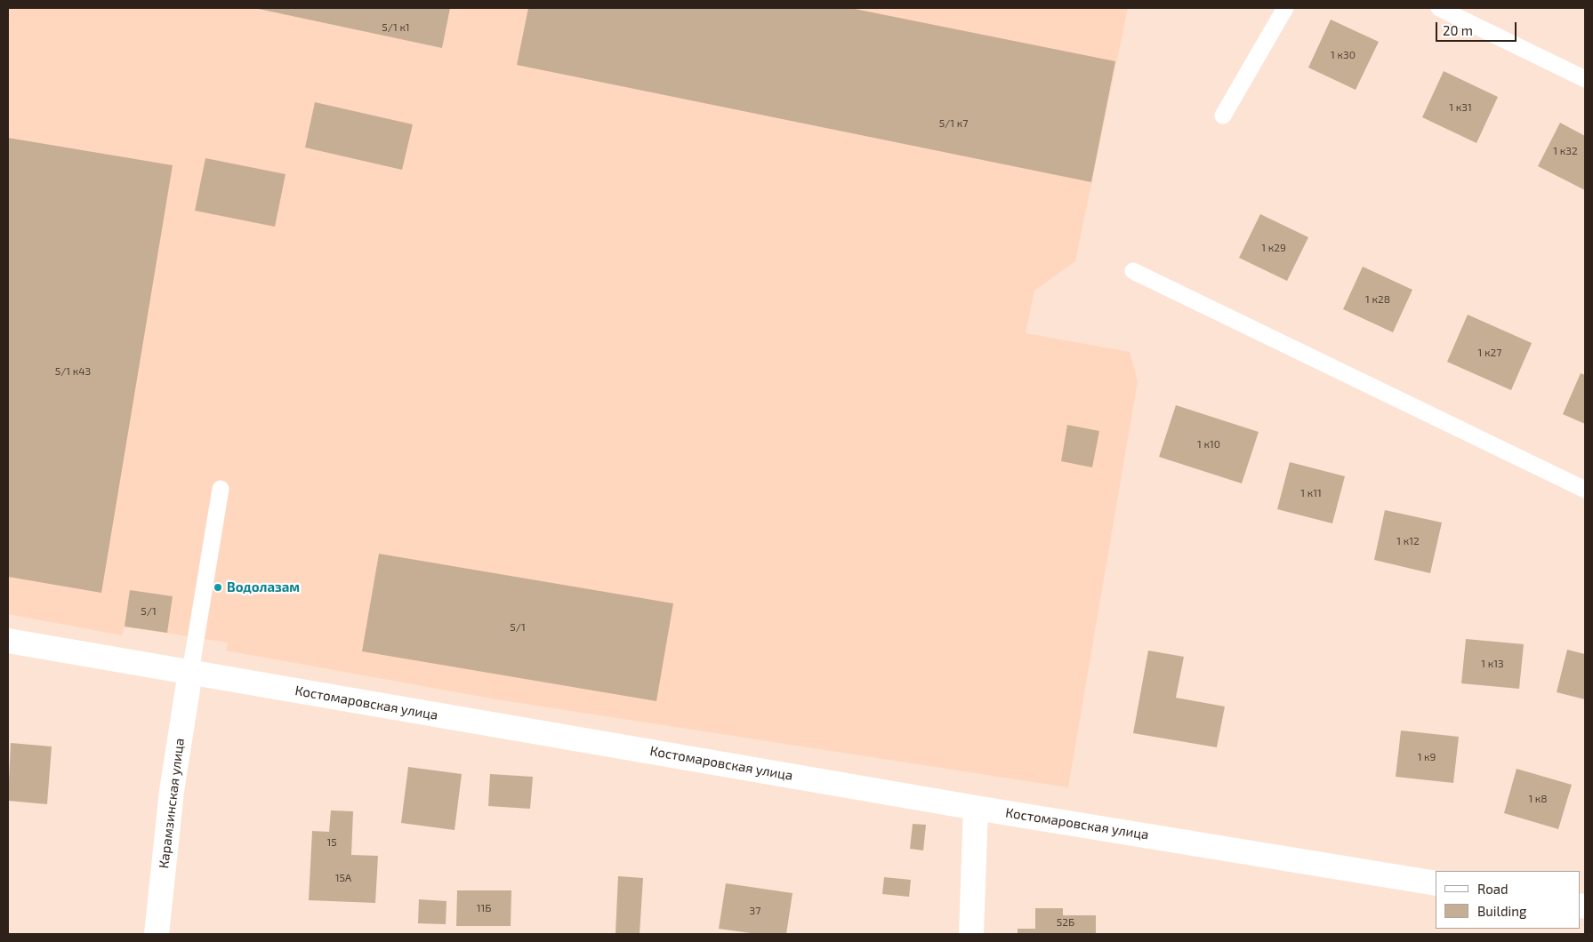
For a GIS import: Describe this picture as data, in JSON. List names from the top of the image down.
{
  "streets": {
    "street": ["Костомаровская улица", "Карамзинская улица"]
  },
  "crossings": [
    ["Костомаровская улица", "Карамзинская улица"]
  ],
  "places": ["Водолазам"],
  "house_numbers": [
    "5/1 к1",
    "1 к30",
    "1 к31",
    "5/1 к7",
    "1 к32",
    "1 к29",
    "1 к28",
    "1 к27",
    "5/1 к43",
    "1 к10",
    "1 к11",
    "1 к12",
    "5/1",
    "5/1",
    "1 к13",
    "1 к9",
    "1 к8",
    "15",
    "15А",
    "11Б",
    "37",
    "52Б"
  ],
  "legend": ["Road", "Building"],
  "scale_bar": "20 m"
}
